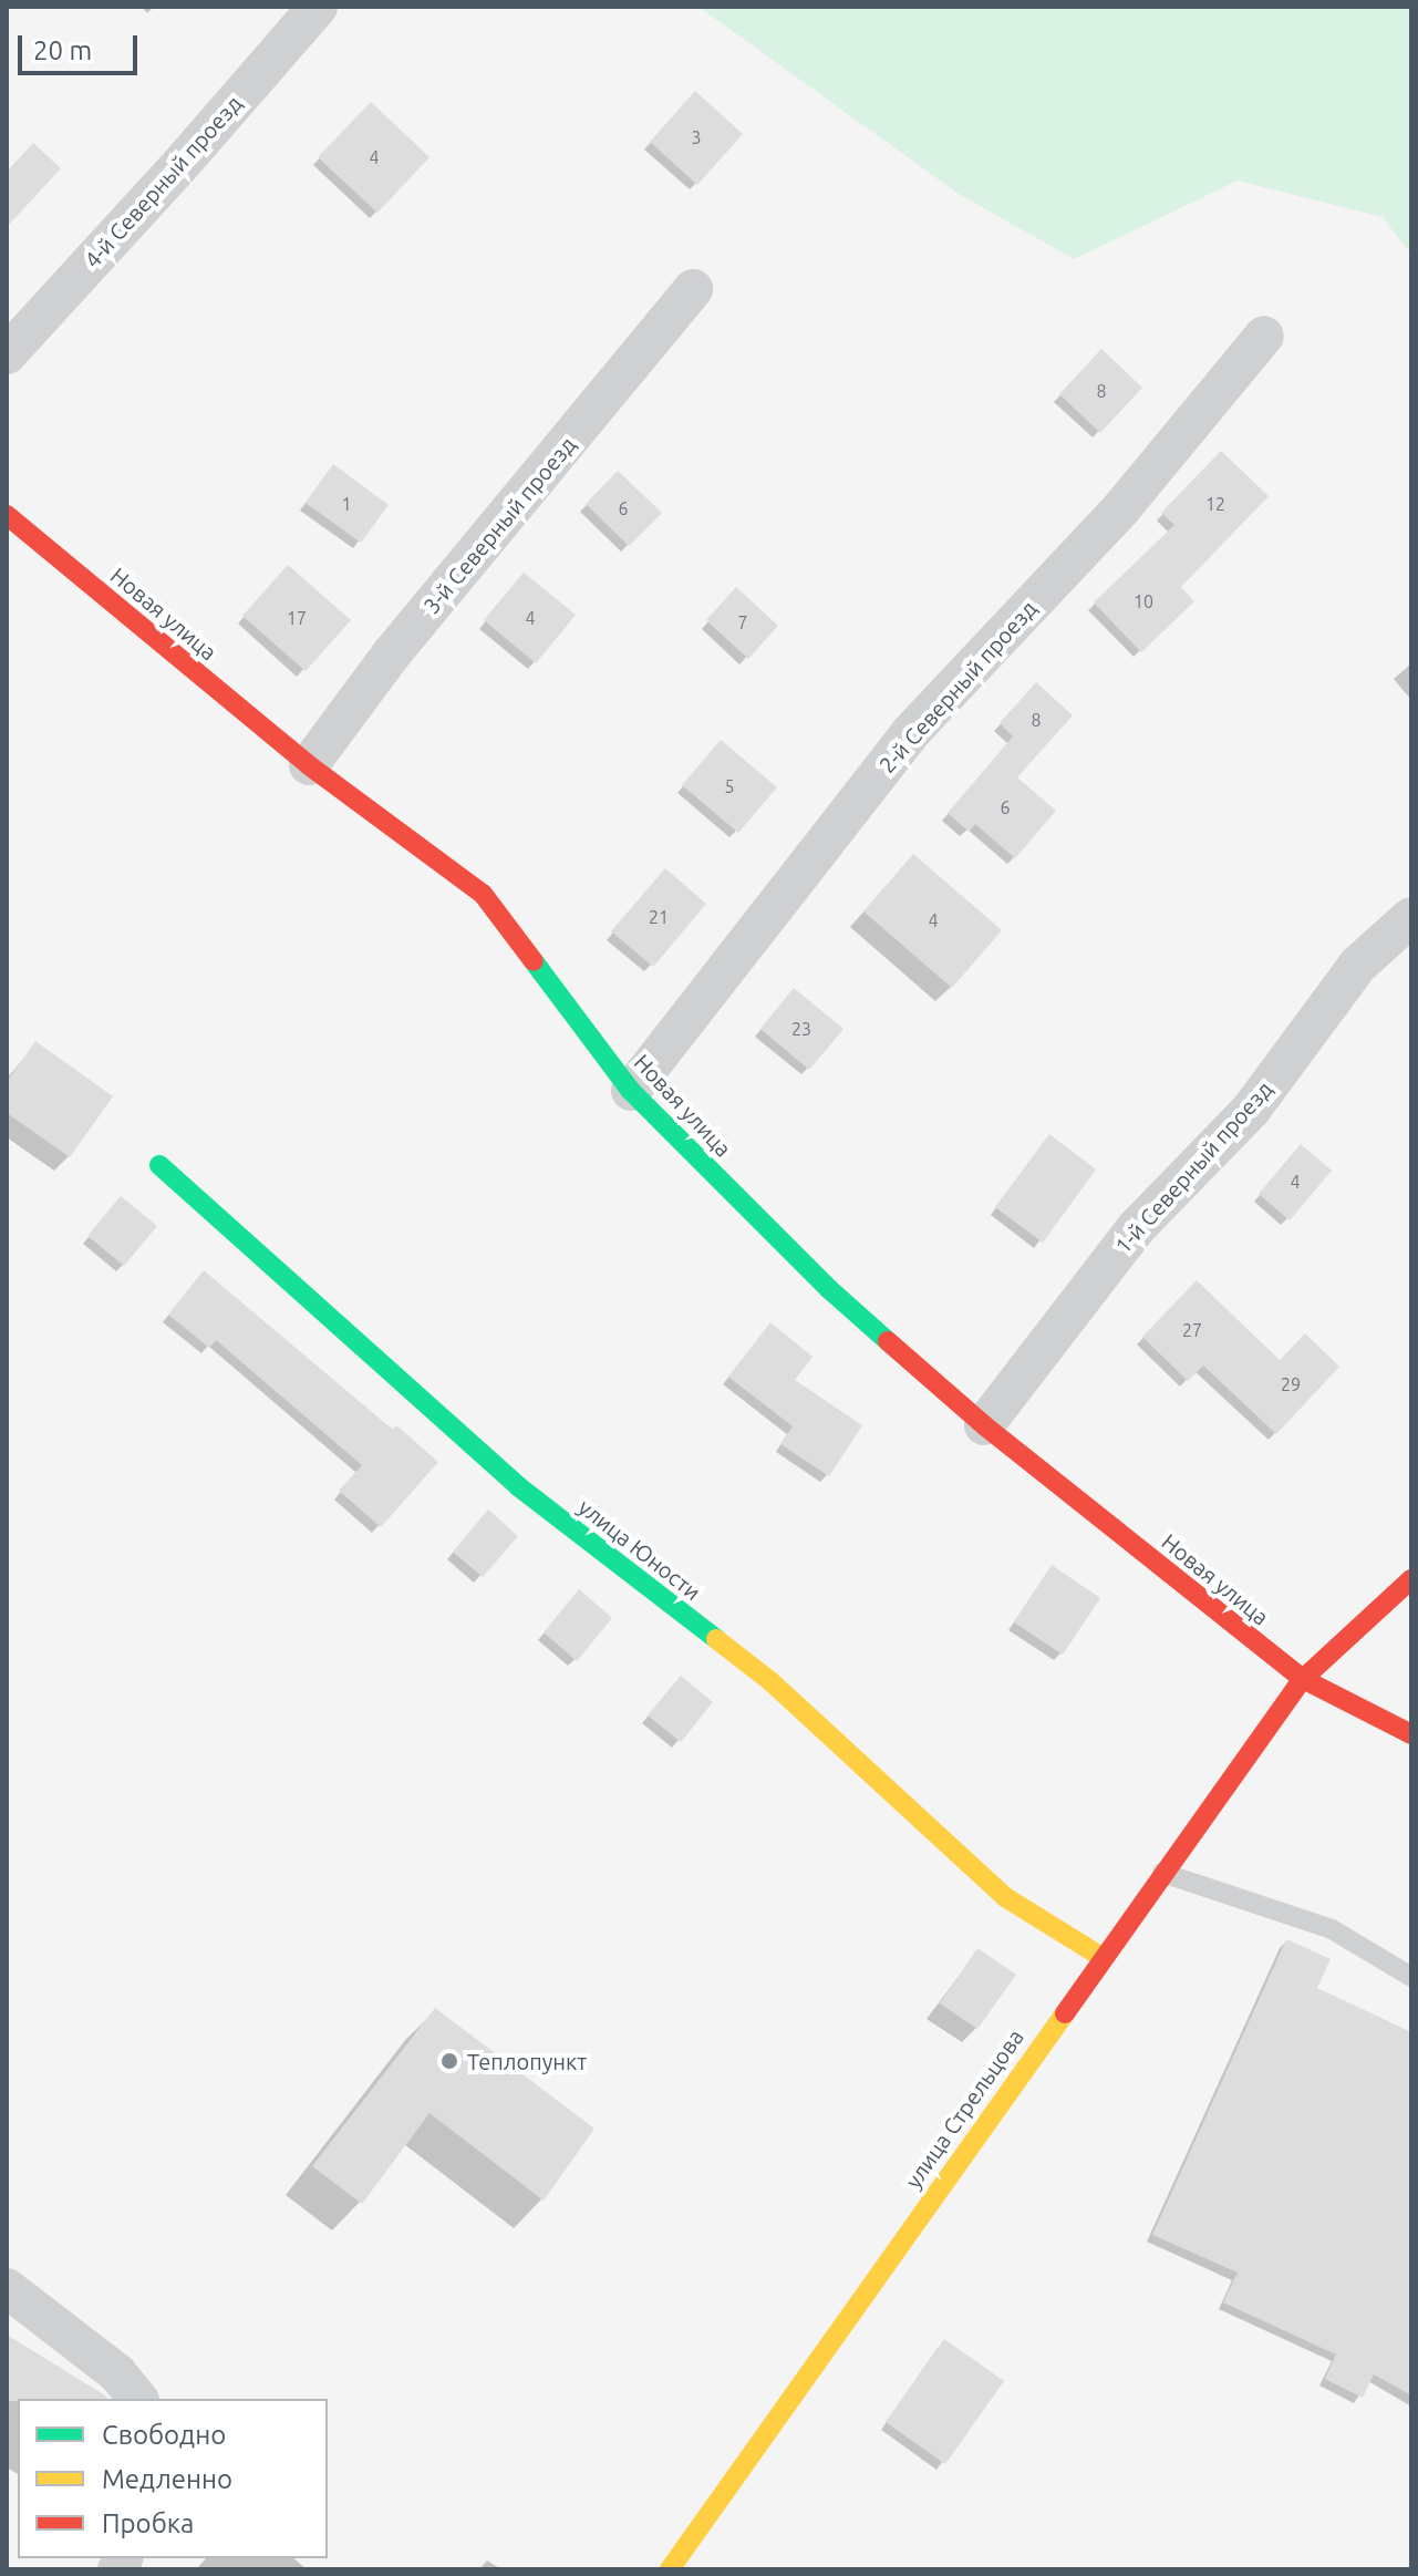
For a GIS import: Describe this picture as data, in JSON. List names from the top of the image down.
{
  "streets": {
    "street": [
      "4-й Северный проезд",
      "3-й Северный проезд",
      "Новая улица",
      "2-й Северный проезд",
      "1-й Северный проезд",
      "улица Юности",
      "улица Стрельцова"
    ]
  },
  "crossings": [
    ["3-й Северный проезд", "Новая улица"],
    ["Новая улица", "2-й Северный проезд"],
    ["Новая улица", "1-й Северный проезд"],
    ["Новая улица", "улица Стрельцова"],
    ["улица Юности", "улица Стрельцова"]
  ],
  "places": ["Теплопункт"],
  "house_numbers": [
    "3",
    "4",
    "8",
    "1",
    "12",
    "6",
    "10",
    "17",
    "4",
    "7",
    "8",
    "5",
    "6",
    "21",
    "4",
    "23",
    "4",
    "27",
    "29"
  ],
  "legend": ["Свободно", "Медленно", "Пробка"],
  "scale_bar": "20 m"
}
